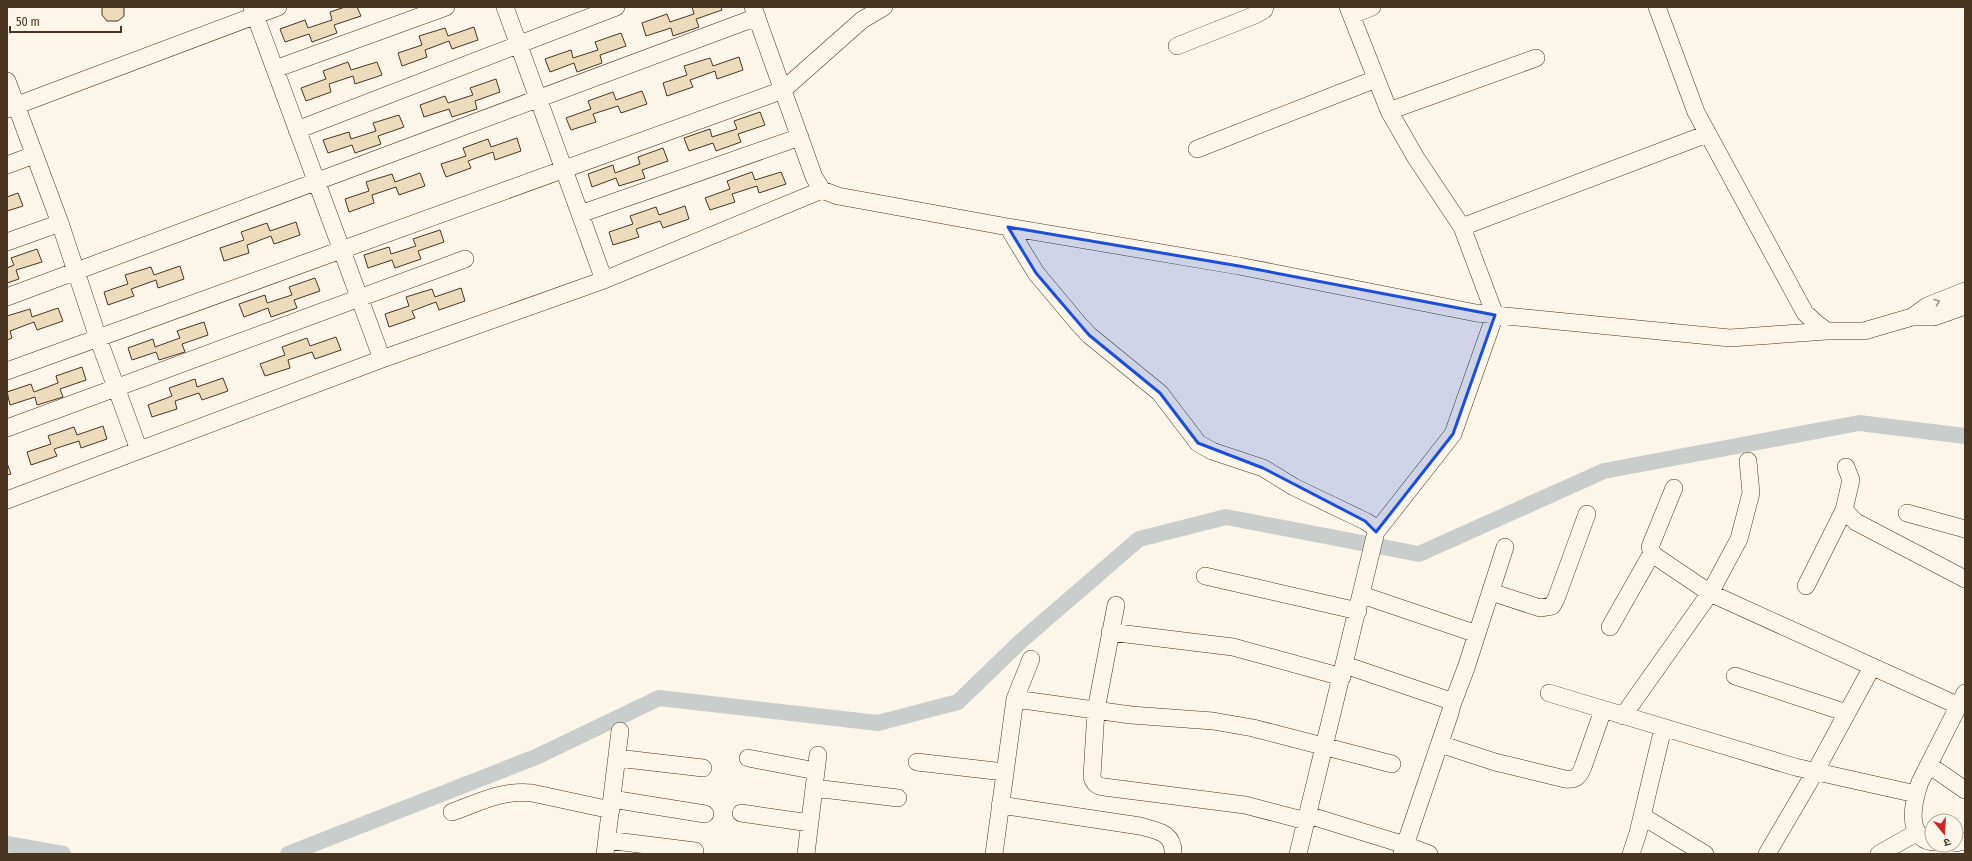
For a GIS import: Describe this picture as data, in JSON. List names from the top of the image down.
{
  "scale_bar": "50 m",
  "north": "bottom"
}
